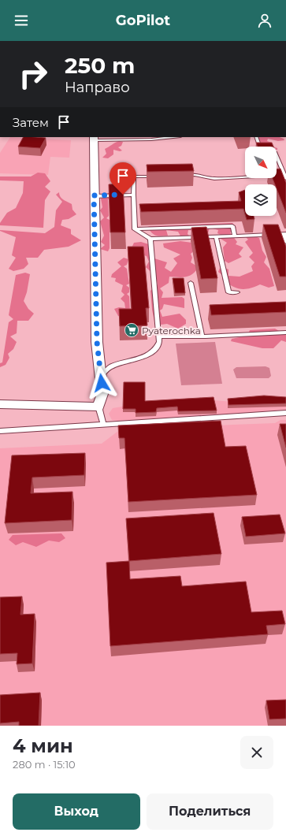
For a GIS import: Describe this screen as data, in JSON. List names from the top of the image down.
{
  "places": {
    "supermarket": ["Pyaterochka"]
  },
  "north": "bottom right",
  "page": {
    "header": "GoPilot",
    "turn": ["250 m", "Направо"],
    "then": "Затем",
    "heading": ["4 мин", "280 m · 15:10"],
    "buttons": ["Выход", "Поделиться"]
  }
}
